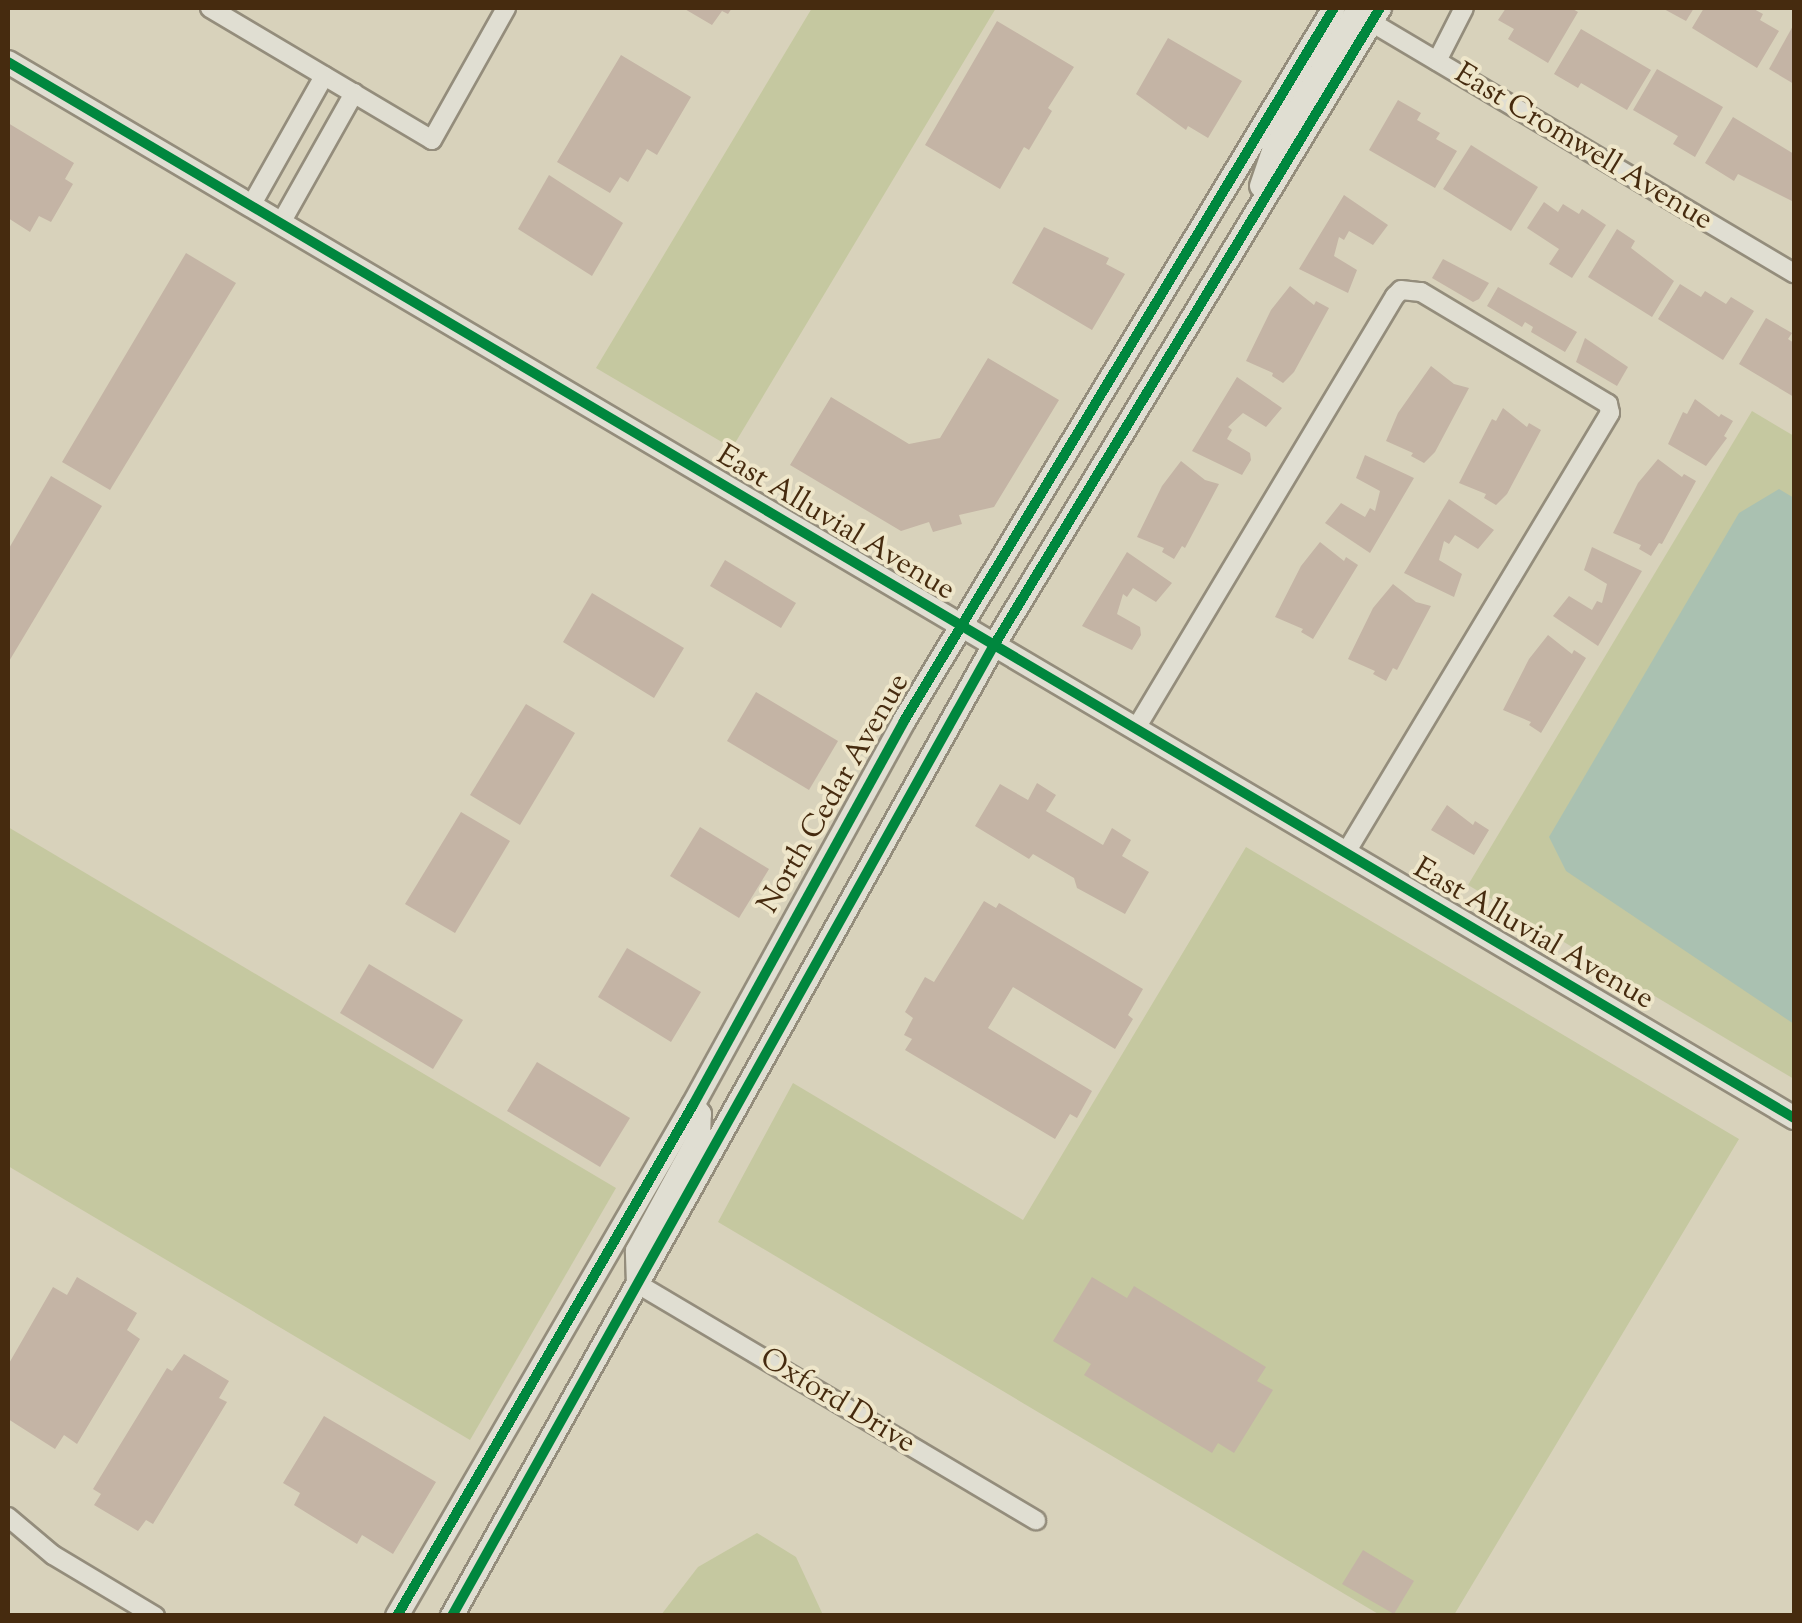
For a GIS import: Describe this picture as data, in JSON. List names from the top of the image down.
{
  "streets": {
    "main road": ["East Alluvial Avenue", "North Cedar Avenue"],
    "street": ["East Cromwell Avenue", "Oxford Drive"]
  },
  "crossings": [
    ["East Alluvial Avenue", "North Cedar Avenue"]
  ]
}
